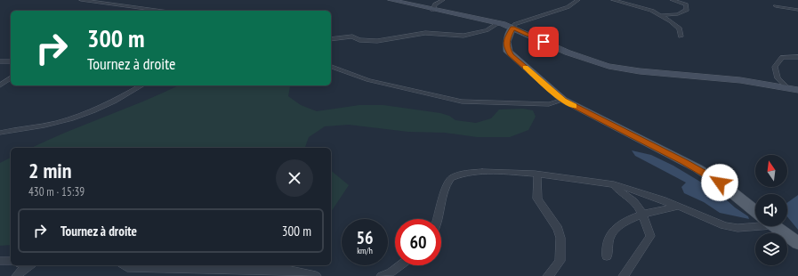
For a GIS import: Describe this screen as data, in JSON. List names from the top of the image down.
{
  "north": "top",
  "page": {
    "turn": ["300 m", "Tournez à droite"],
    "heading": ["2 min", "430 m · 15:39"],
    "list": [
      {
        "name": "Tournez à droite",
        "value": "300 m"
      }
    ],
    "speed": "56 km/h",
    "limit": "60"
  }
}
